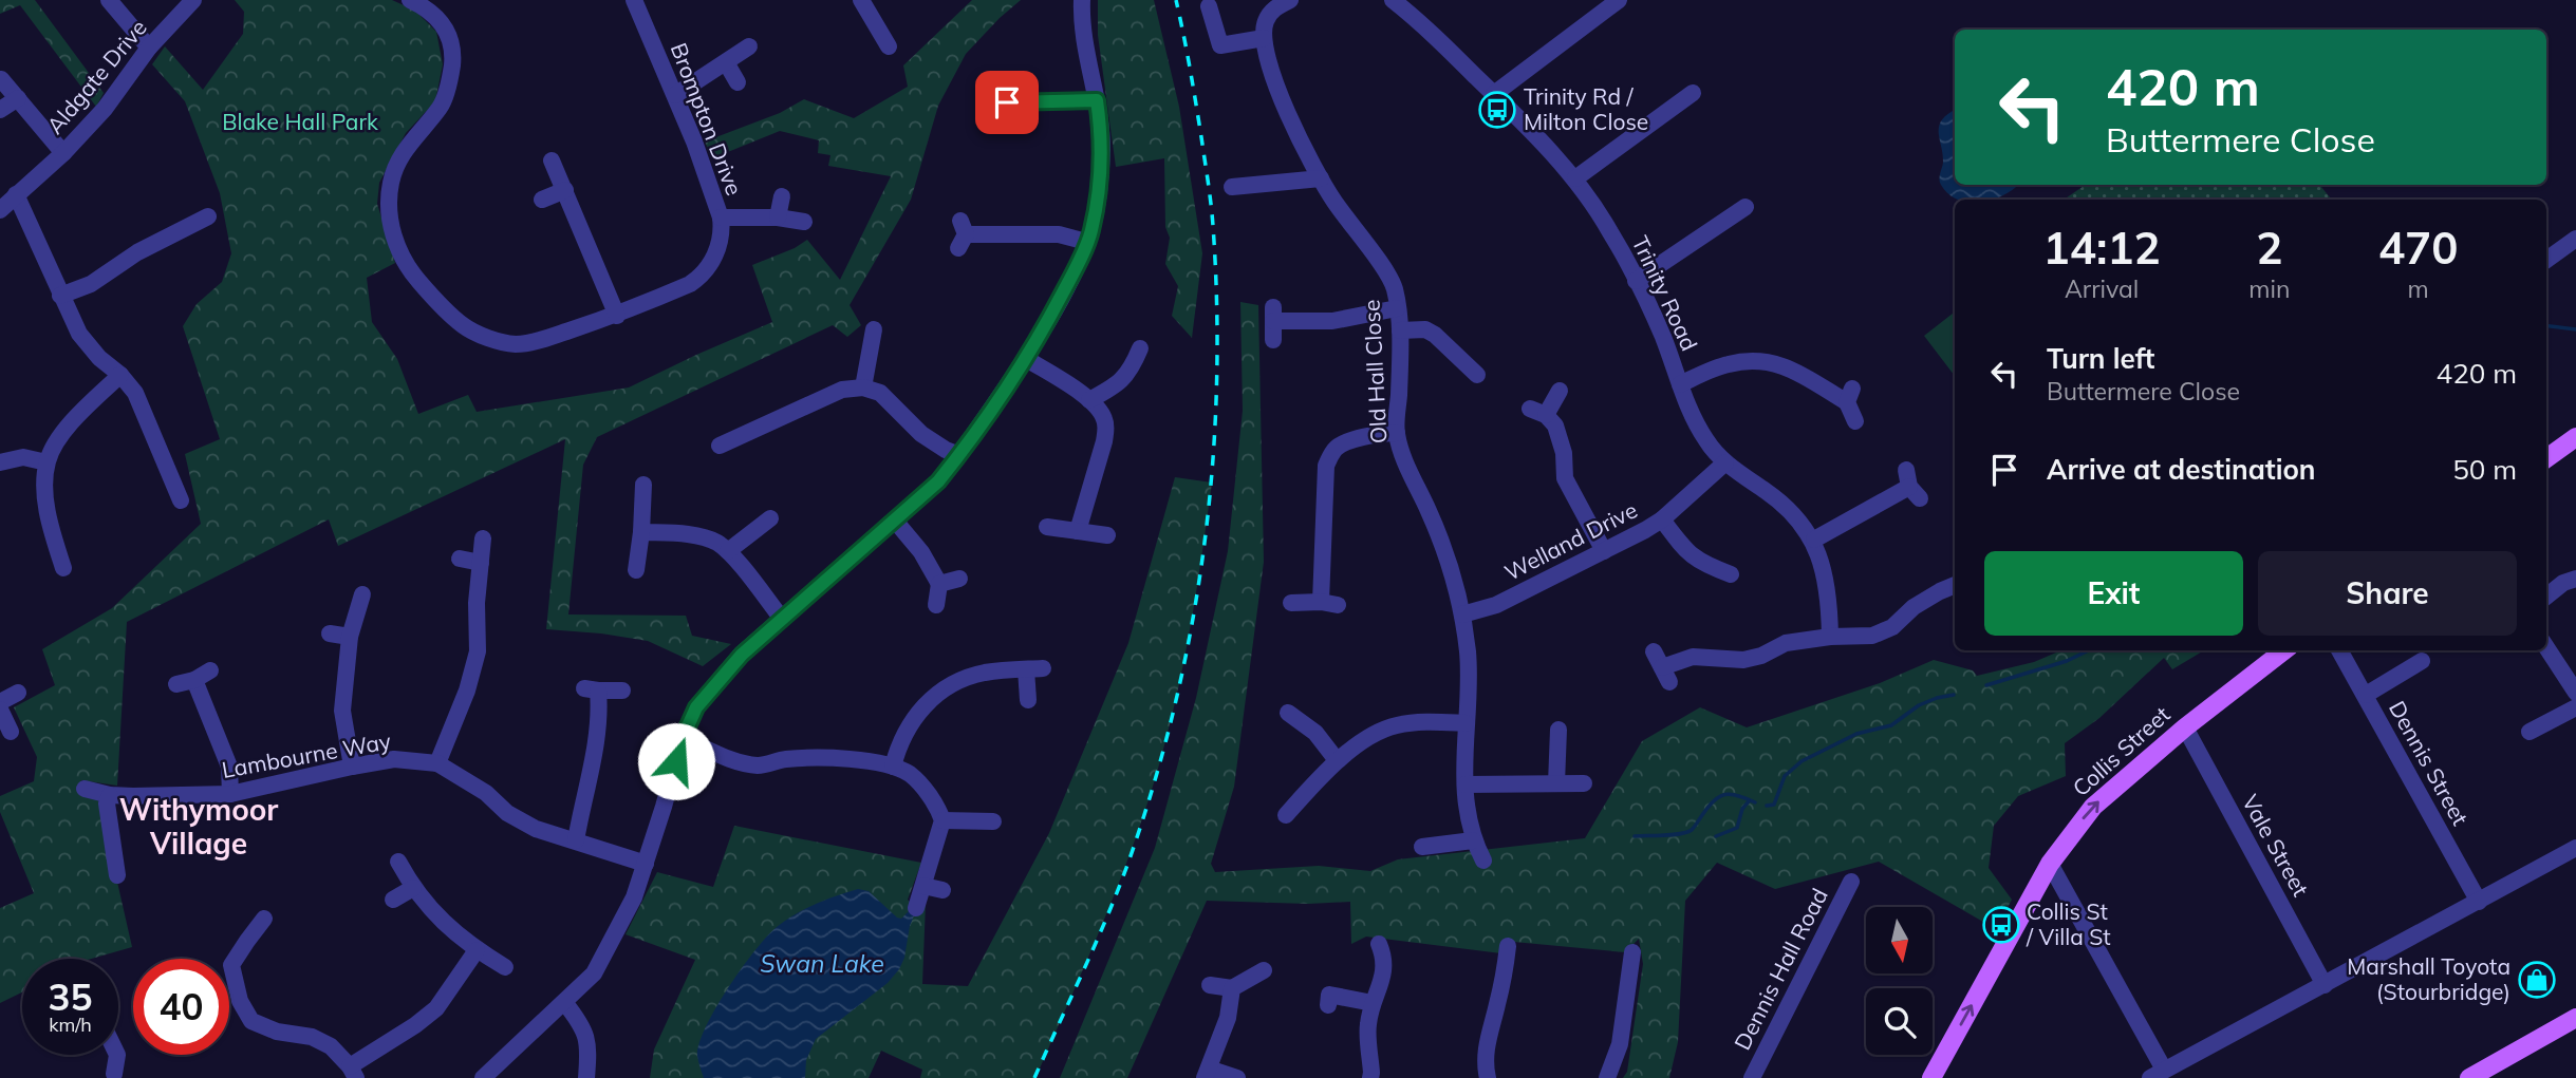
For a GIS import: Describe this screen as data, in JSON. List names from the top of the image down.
{
  "streets": {
    "main road": ["Collis Street"],
    "street": [
      "Aldgate Drive",
      "Brompton Drive",
      "Trinity Road",
      "Old Hall Close",
      "Welland Drive",
      "Lambourne Way",
      "Dennis Street",
      "Vale Street",
      "Dennis Hall Road"
    ]
  },
  "crossings": [
    ["Trinity Road", "Welland Drive"],
    ["Old Hall Close", "Welland Drive"],
    ["Collis Street", "Vale Street"]
  ],
  "one_way": ["Collis Street"],
  "districts": ["Withymoor Village"],
  "water": ["Swan Lake"],
  "parks": ["Blake Hall Park"],
  "places": {
    "bus stop": ["Trinity Rd / Milton Close", "Collis St / Villa St"],
    "shop": ["Marshall Toyota (Stourbridge)"]
  },
  "north": "bottom",
  "page": {
    "turn": ["420 m", "Buttermere Close"],
    "eta": [
      "14:12",
      "Arrival",
      "2",
      "min",
      "470",
      "m"
    ],
    "list": [
      {
        "name": "Turn left",
        "note": "Buttermere Close",
        "value": "420 m"
      },
      {
        "name": "Arrive at destination",
        "value": "50 m"
      }
    ],
    "buttons": ["Exit", "Share"],
    "speed": "35 km/h",
    "limit": "40"
  }
}
